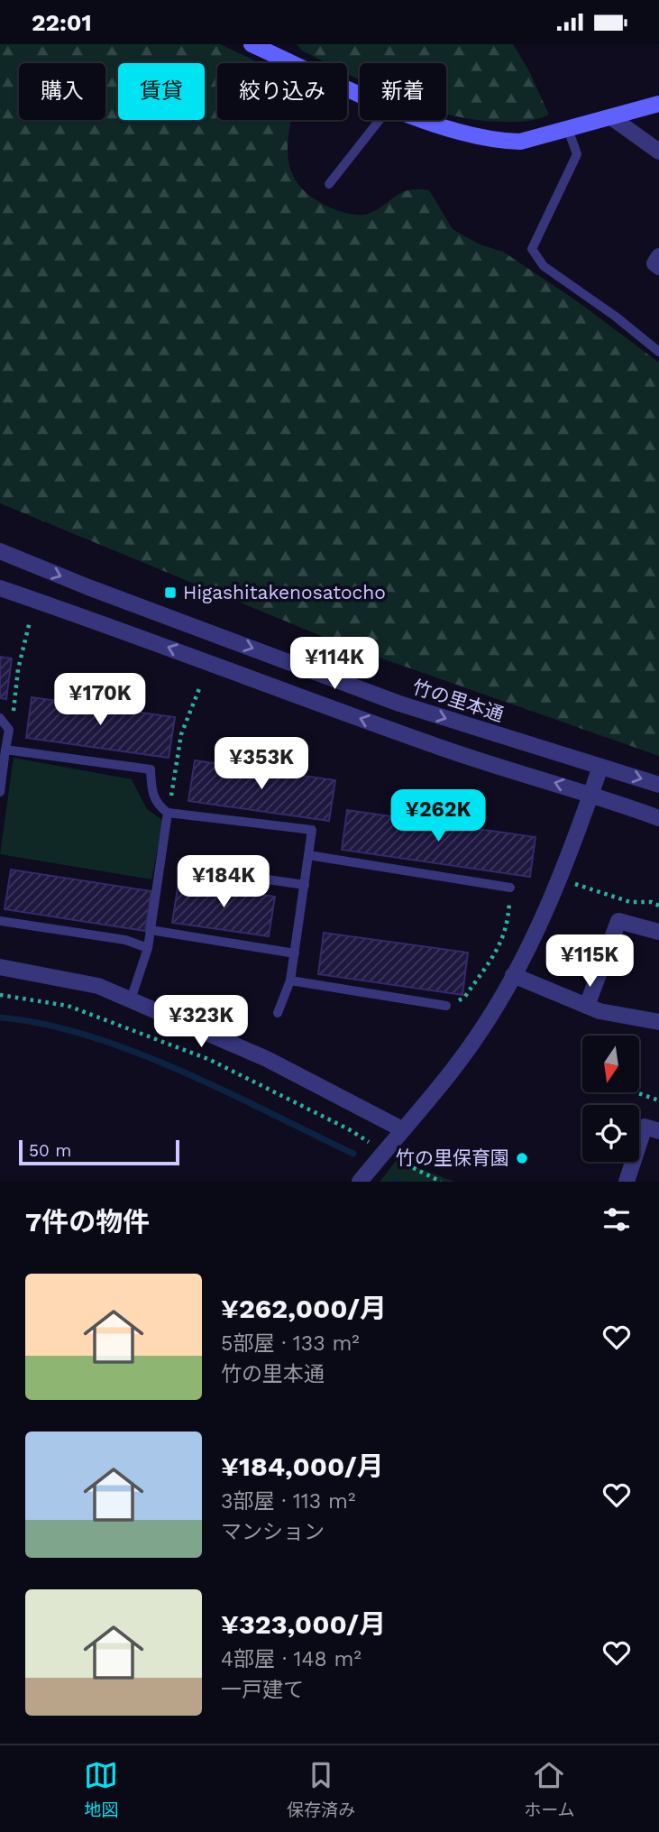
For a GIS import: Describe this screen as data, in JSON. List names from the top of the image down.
{
  "streets": {
    "street": ["竹の里本通"]
  },
  "places": {
    "transit": ["Higashitakenosatocho"],
    "other": ["竹の里保育園"]
  },
  "scale_bar": "50 m",
  "north": "bottom",
  "page": {
    "status": "22:01",
    "chip": [
      "購入",
      "賃貸",
      "絞り込み",
      "新着"
    ],
    "price": [
      "¥114K",
      "¥170K",
      "¥353K",
      "¥262K",
      "¥184K",
      "¥115K",
      "¥323K"
    ],
    "scale": "50 m",
    "heading": "7件の物件",
    "list": [
      {
        "name": "¥262,000/月",
        "note": "5部屋 · 133 m² · 竹の里本通"
      },
      {
        "name": "¥184,000/月",
        "note": "3部屋 · 113 m² · マンション"
      },
      {
        "name": "¥323,000/月",
        "note": "4部屋 · 148 m² · 一戸建て"
      }
    ],
    "tabs": ["地図", "保存済み", "ホーム"]
  }
}
